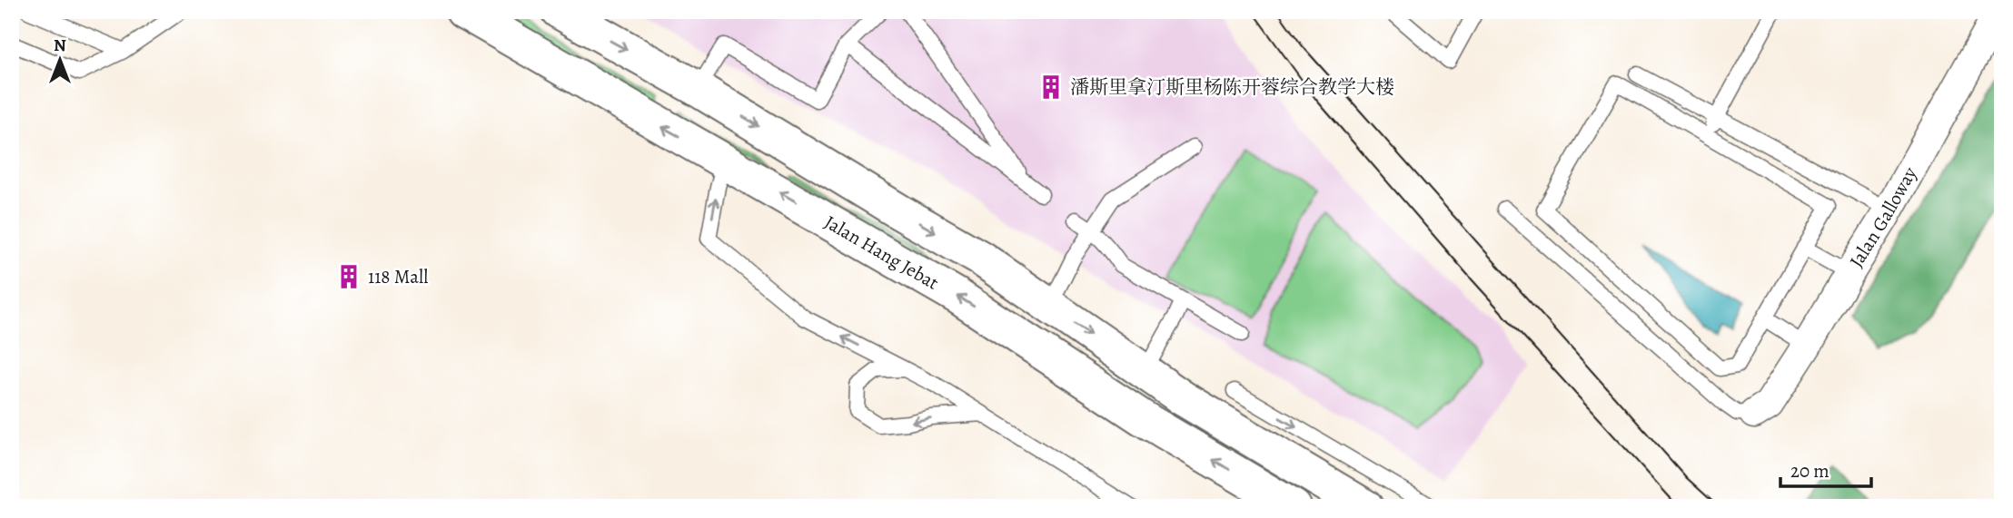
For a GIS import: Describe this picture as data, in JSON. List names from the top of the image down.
{
  "streets": {
    "street": ["Jalan Galloway", "Jalan Hang Jebat"]
  },
  "places": {
    "building": ["潘斯里拿汀斯里杨陈开蓉综合教学大楼", "118 Mall"]
  },
  "scale_bar": "20 m",
  "north": "top"
}
